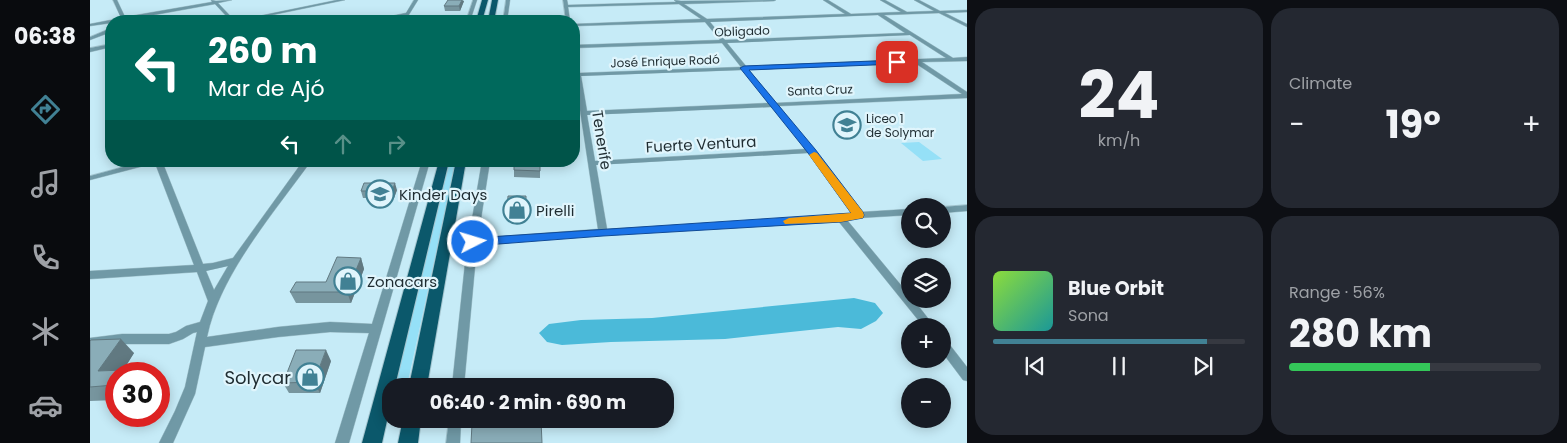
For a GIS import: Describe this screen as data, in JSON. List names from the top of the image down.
{
  "streets": {
    "street": [
      "Obligado",
      "José Enrique Rodó",
      "Santa Cruz",
      "Tenerife",
      "Fuerte Ventura"
    ]
  },
  "crossings": [
    ["Santa Cruz", "Tenerife"],
    ["Tenerife", "Fuerte Ventura"]
  ],
  "places": {
    "school or university": ["Liceo 1 de Solymar", "Kinder Days"],
    "shop": ["Pirelli", "Zonacars", "Solycar"]
  },
  "page": {
    "tabs": "06:38",
    "tile": [
      ["24", "km/h"],
      "Climate",
      ["Range · 56%", "280 km"]
    ],
    "turn": ["260 m", "Mar de Ajó"],
    "heat": ["−", "19°", "+"],
    "map_buttons": ["+", "−"],
    "song": ["Blue Orbit", "Sona"],
    "limit": "30",
    "trip": "06:40 · 2 min · 690 m"
  }
}
